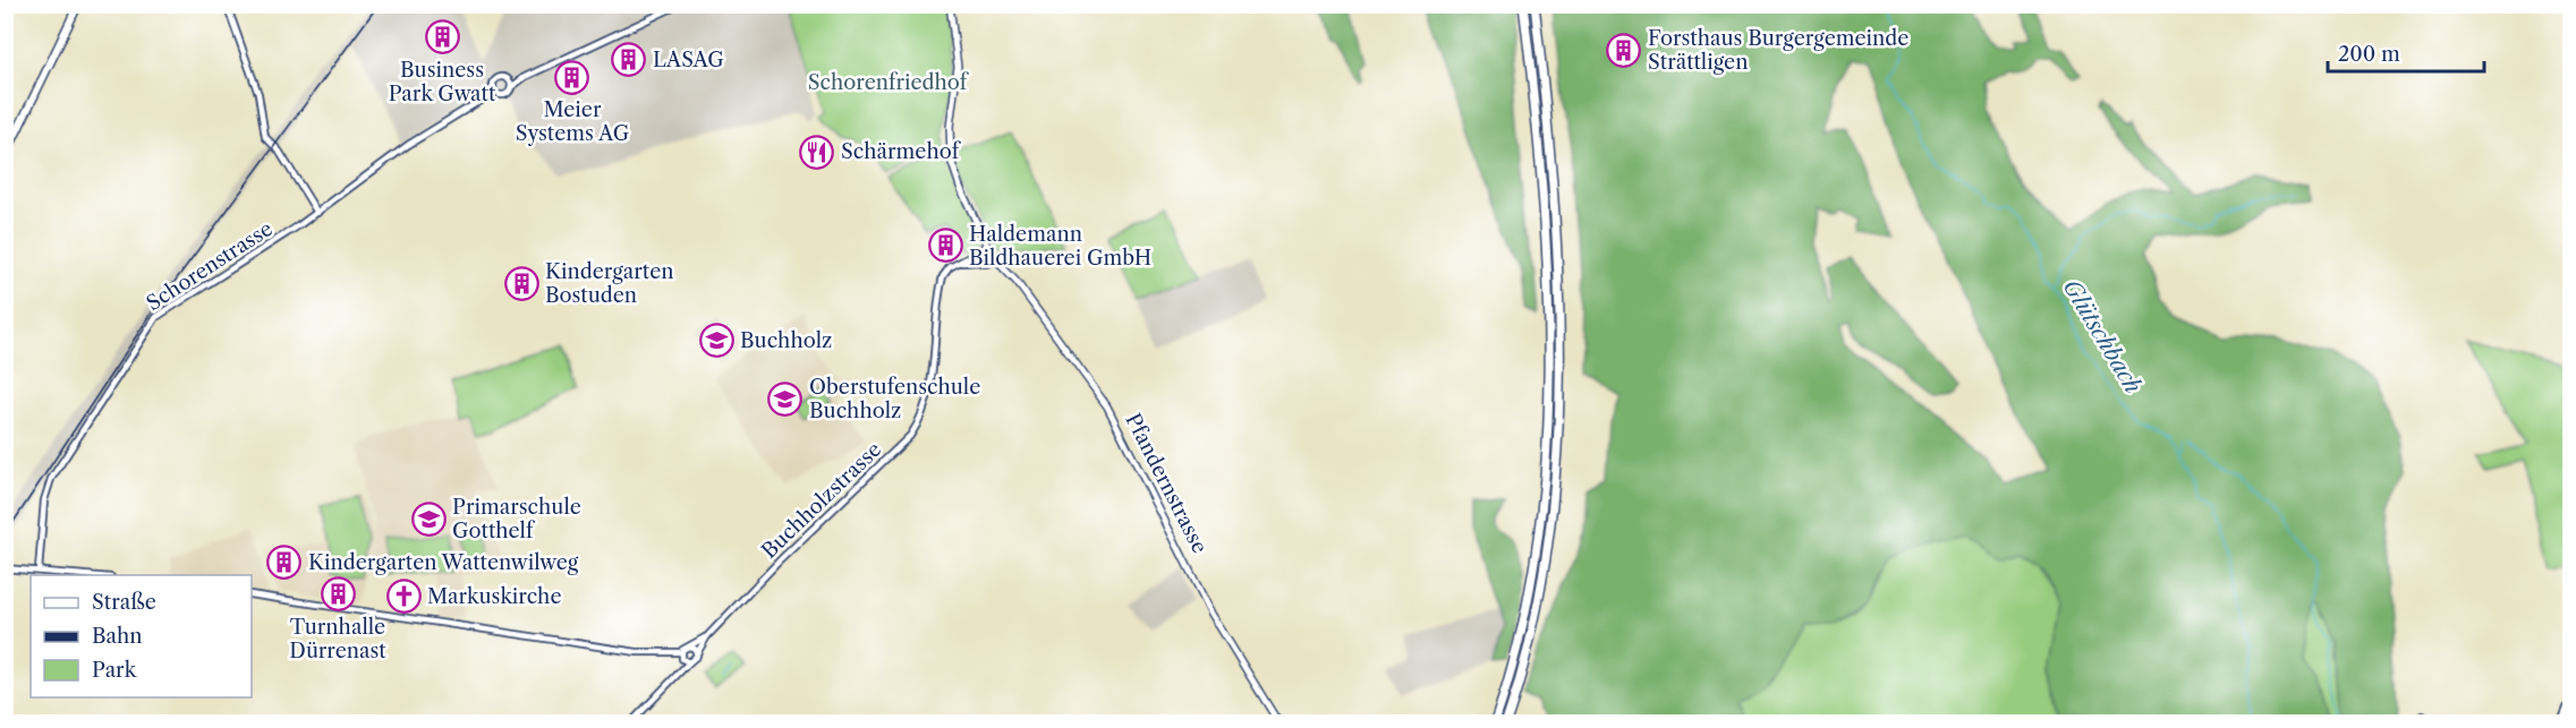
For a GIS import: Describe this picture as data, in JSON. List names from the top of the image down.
{
  "streets": {
    "main road": ["Pfandernstrasse"],
    "street": ["Schorenstrasse", "Buchholzstrasse"]
  },
  "water": ["Glütschbach"],
  "parks": ["Schorenfriedhof"],
  "places": {
    "building": [
      "Business Park Gwatt",
      "Forsthaus Burgergemeinde Strättligen",
      "LASAG",
      "Meier Systems AG",
      "Haldemann Bildhauerei GmbH",
      "Kindergarten Bostuden",
      "Kindergarten Wattenwilweg",
      "Turnhalle Dürrenast"
    ],
    "restaurant": ["Schärmehof"],
    "school or university": ["Buchholz", "Oberstufenschule Buchholz", "Primarschule Gotthelf"],
    "church": ["Markuskirche"]
  },
  "legend": ["Straße", "Bahn", "Park"],
  "scale_bar": "200 m"
}
